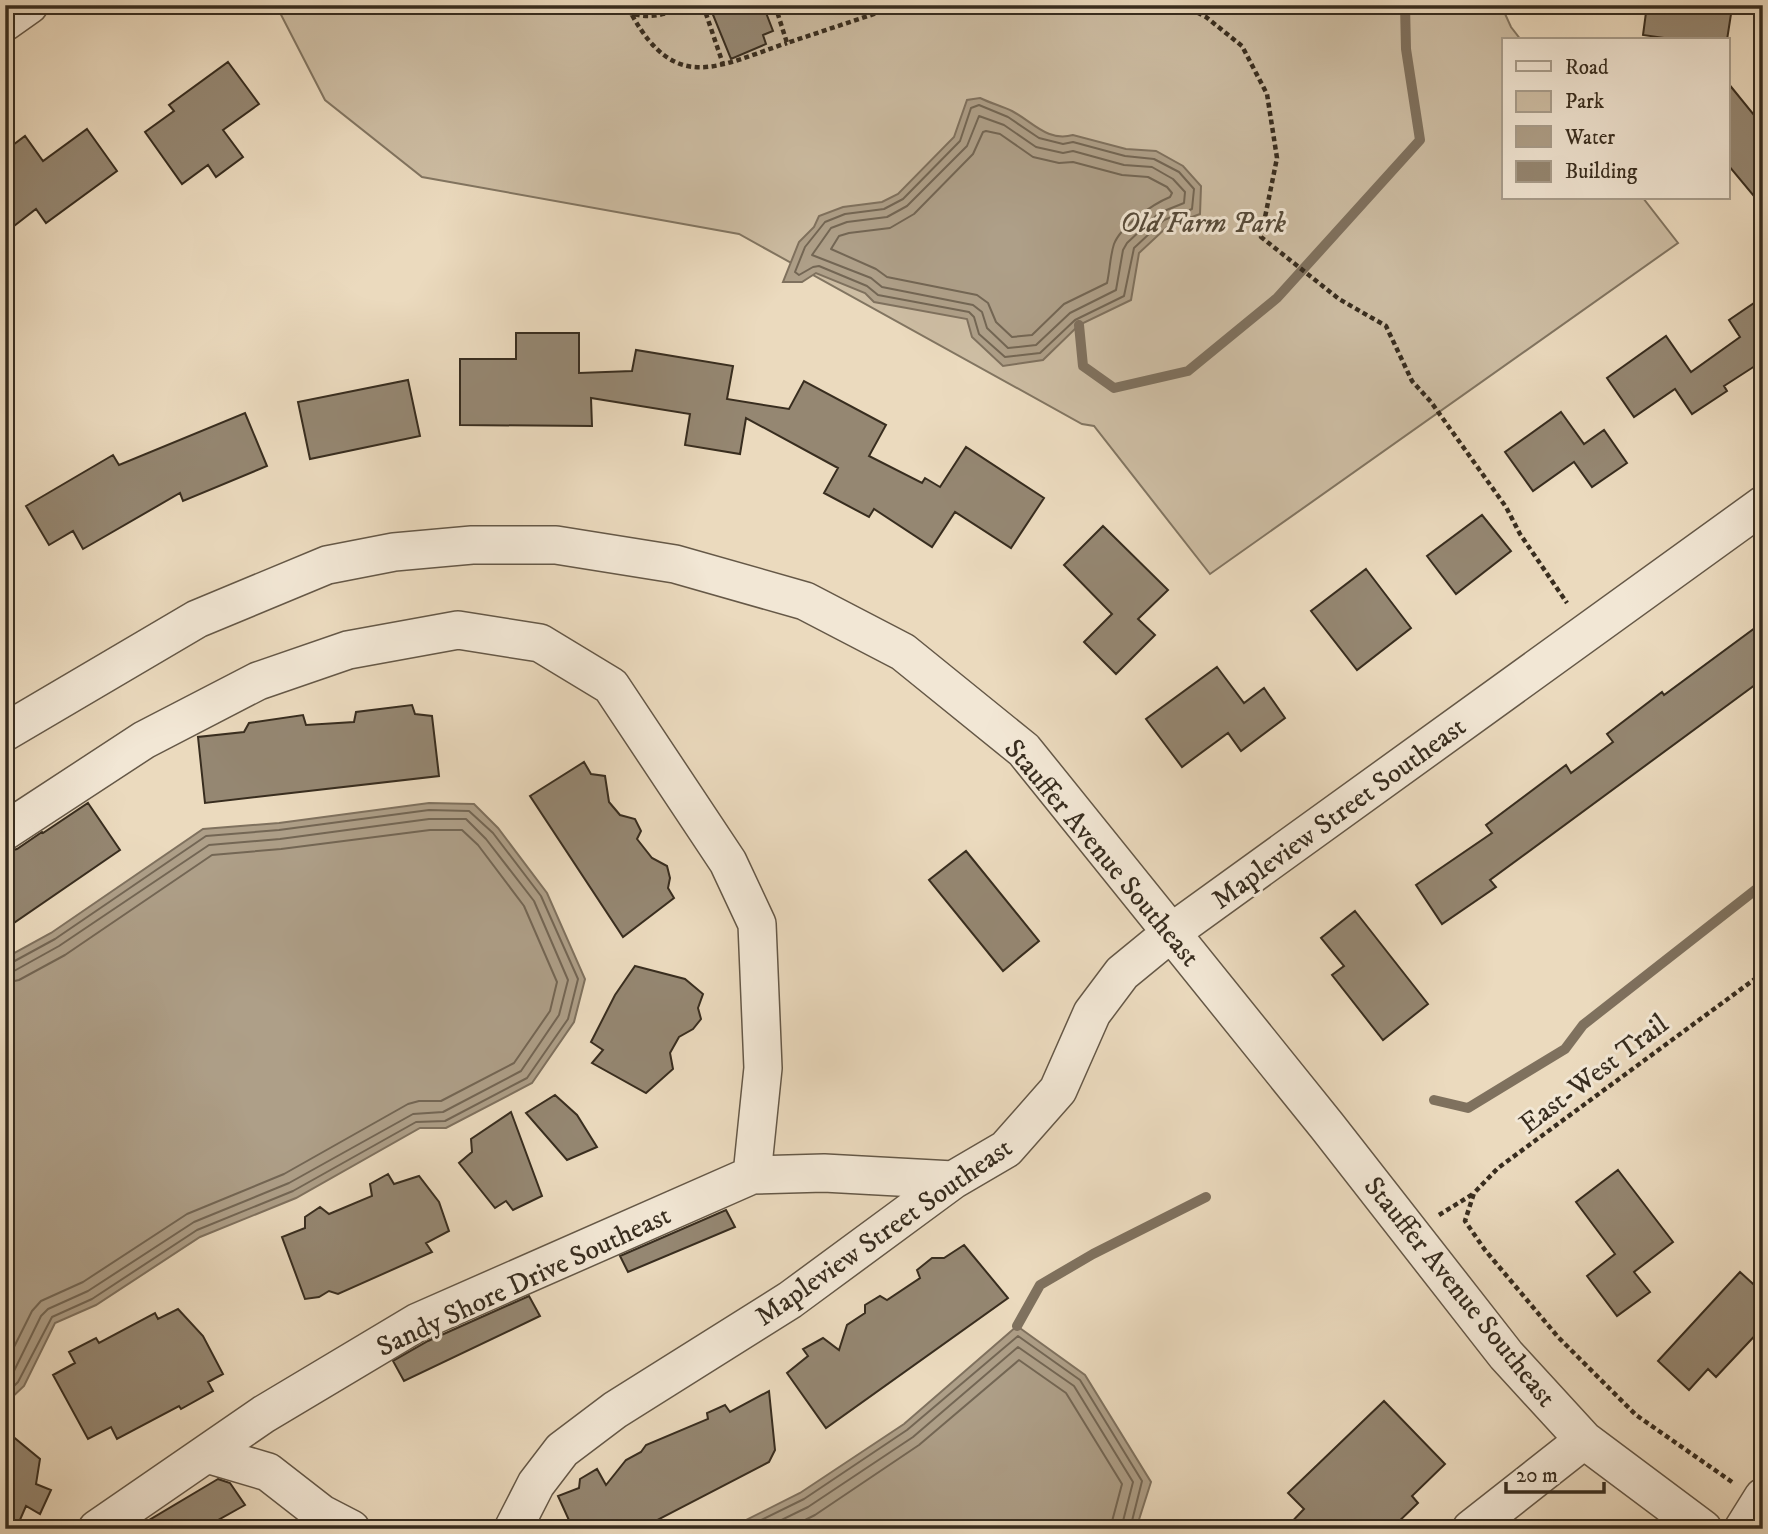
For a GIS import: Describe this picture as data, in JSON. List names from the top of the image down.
{
  "streets": {
    "street": ["Mapleview Street Southeast", "Stauffer Avenue Southeast", "Sandy Shore Drive Southeast"],
    "path": ["East-West Trail"]
  },
  "crossings": [
    ["Mapleview Street Southeast", "Stauffer Avenue Southeast"],
    ["Mapleview Street Southeast", "Sandy Shore Drive Southeast"]
  ],
  "parks": ["Old Farm Park"],
  "legend": [
    "Road",
    "Park",
    "Water",
    "Building"
  ],
  "scale_bar": "20 m"
}
